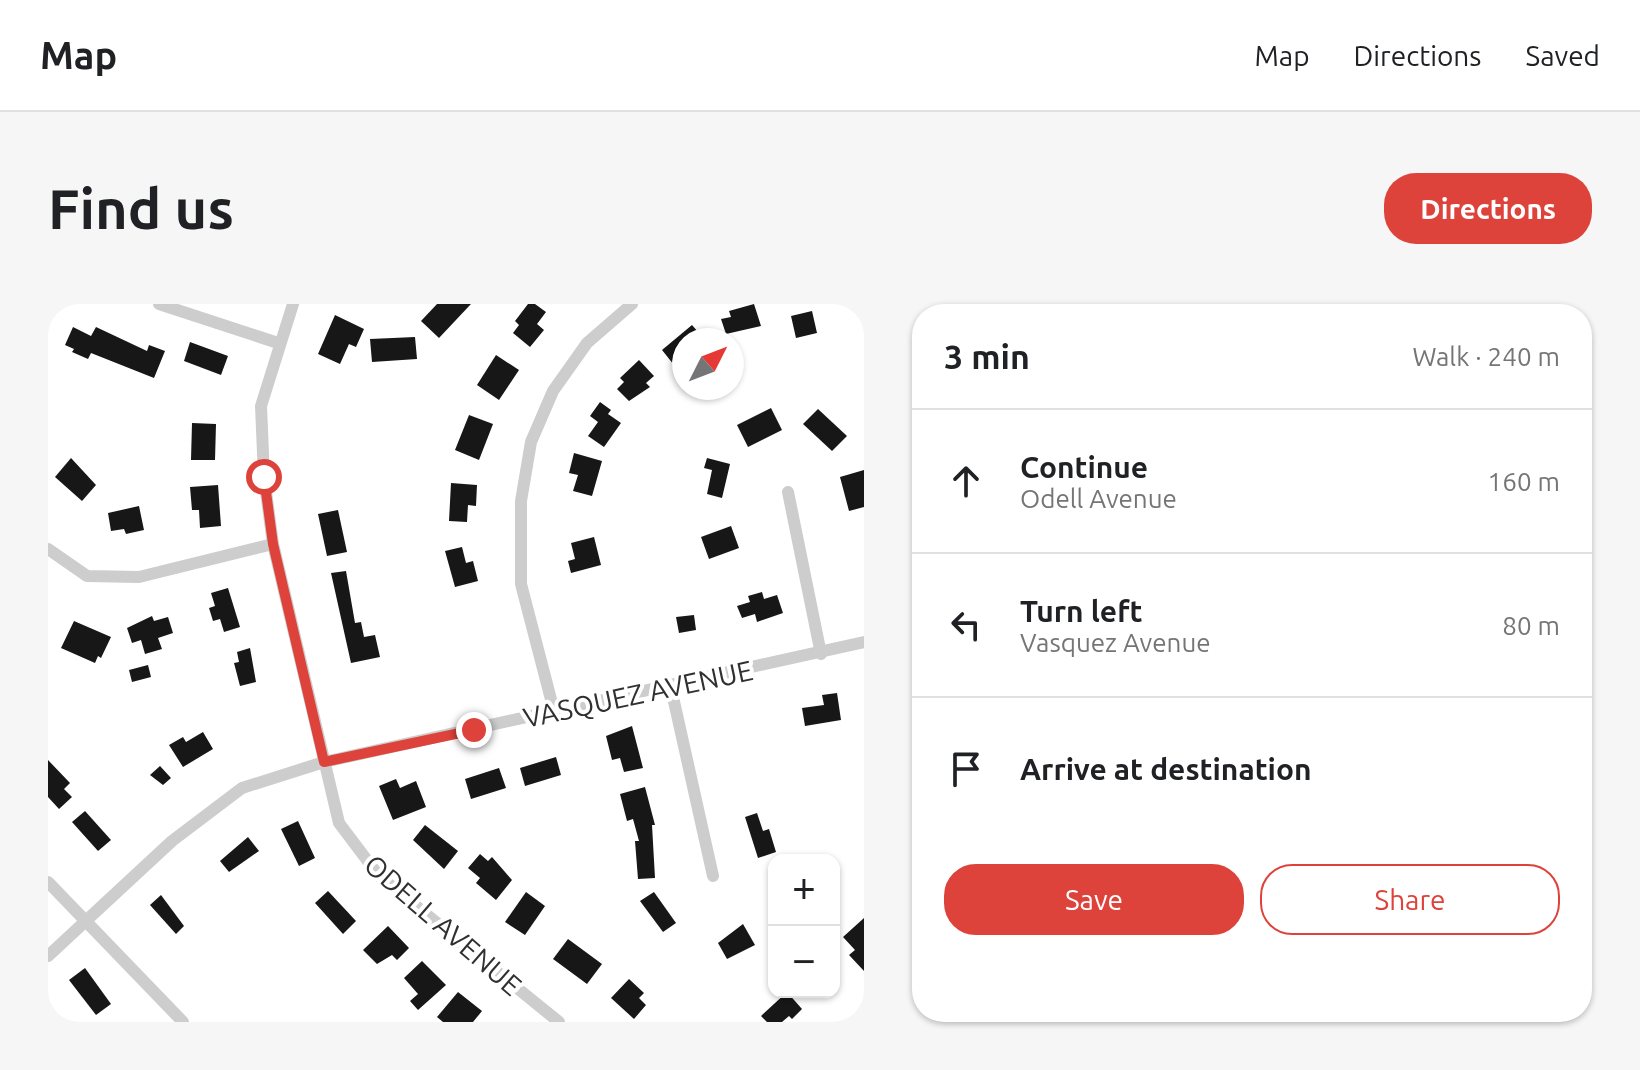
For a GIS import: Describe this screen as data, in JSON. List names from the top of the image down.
{
  "streets": {
    "street": ["VASQUEZ AVENUE", "ODELL AVENUE"]
  },
  "crossings": [
    ["VASQUEZ AVENUE", "ODELL AVENUE"]
  ],
  "north": "top right",
  "page": {
    "header": "Map",
    "nav": ["Map", "Directions", "Saved"],
    "buttons": [
      "Directions",
      ["Save", "Share"]
    ],
    "title": "Find us",
    "heading": ["3 min", "Walk · 240 m"],
    "list": [
      ["Continue", "Odell Avenue", "160 m"],
      ["Turn left", "Vasquez Avenue", "80 m"],
      "Arrive at destination"
    ],
    "map_buttons": ["+", "−"]
  }
}
